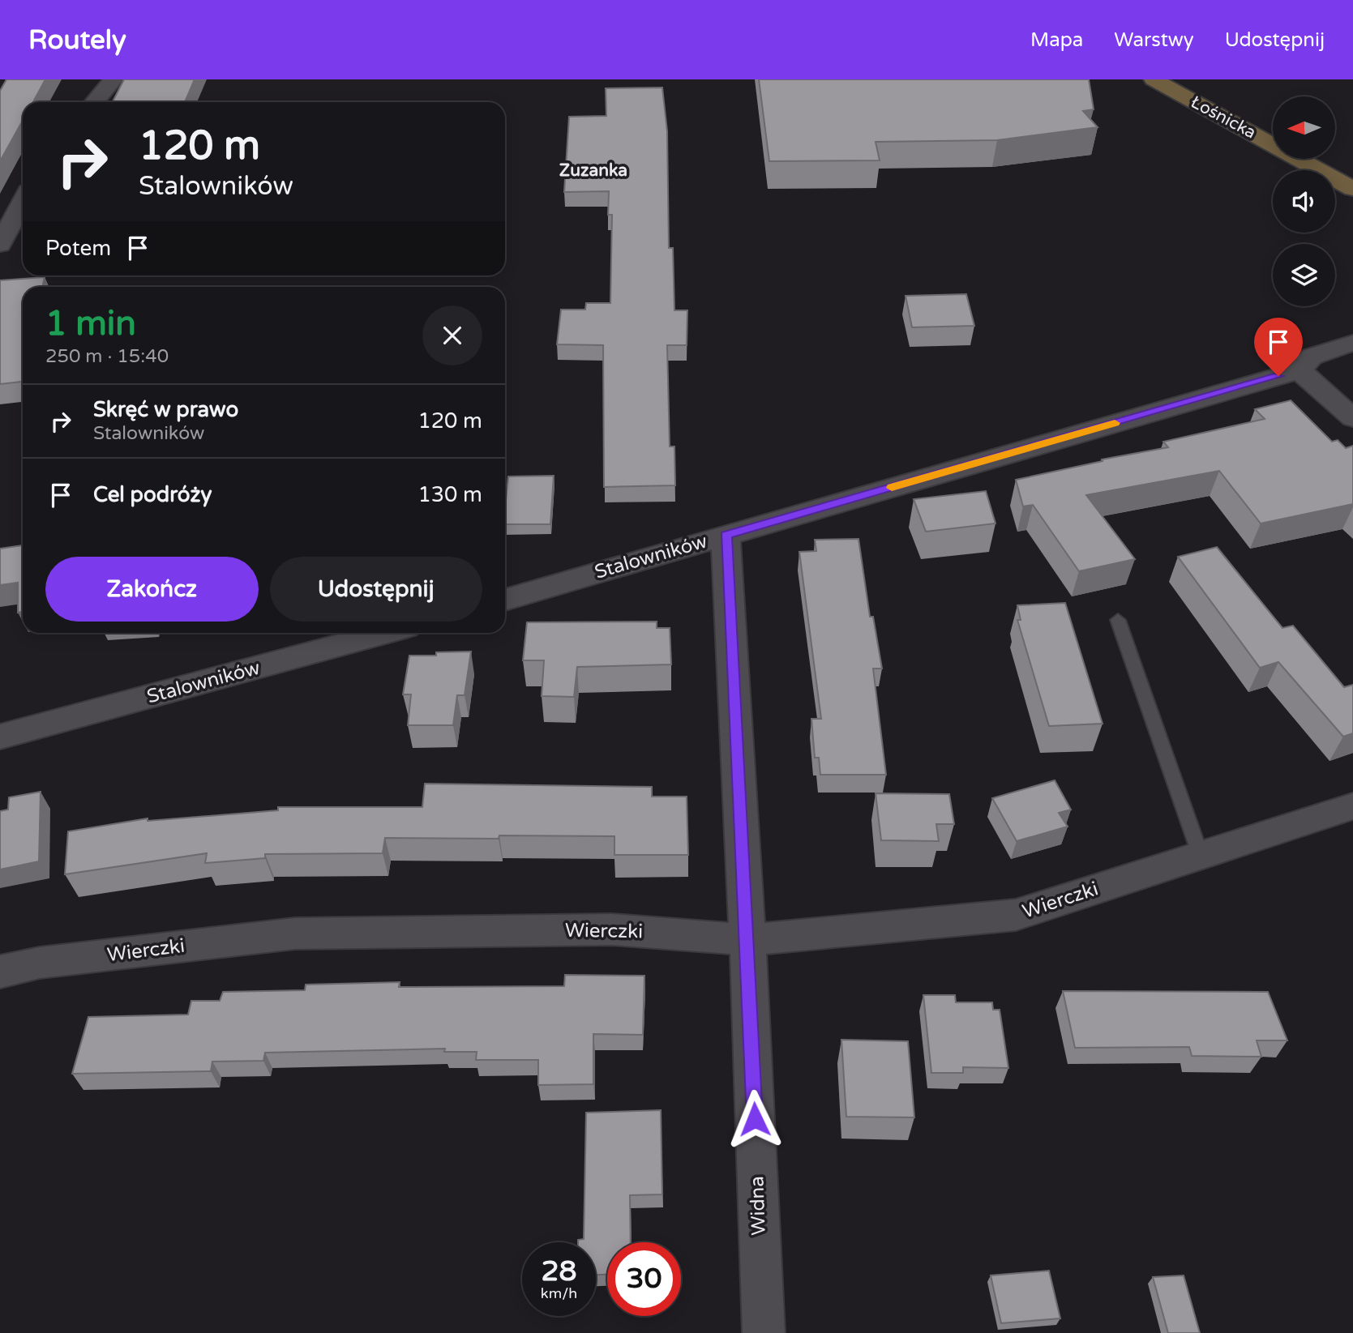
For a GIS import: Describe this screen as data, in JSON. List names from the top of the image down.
{
  "streets": {
    "street": [
      "Łośnicka",
      "Stalowników",
      "Wierczki",
      "Widna"
    ]
  },
  "crossings": [
    ["Stalowników", "Widna"],
    ["Wierczki", "Widna"]
  ],
  "districts": ["Zuzanka"],
  "north": "left",
  "page": {
    "header": "Routely",
    "nav": ["Mapa", "Warstwy", "Udostępnij"],
    "turn": ["120 m", "Stalowników"],
    "then": "Potem",
    "heading": ["1 min", "250 m · 15:40"],
    "list": [
      {
        "name": "Skręć w prawo",
        "note": "Stalowników",
        "value": "120 m"
      },
      {
        "name": "Cel podróży",
        "value": "130 m"
      }
    ],
    "buttons": ["Zakończ", "Udostępnij"],
    "speed": "28 km/h",
    "limit": "30"
  }
}
